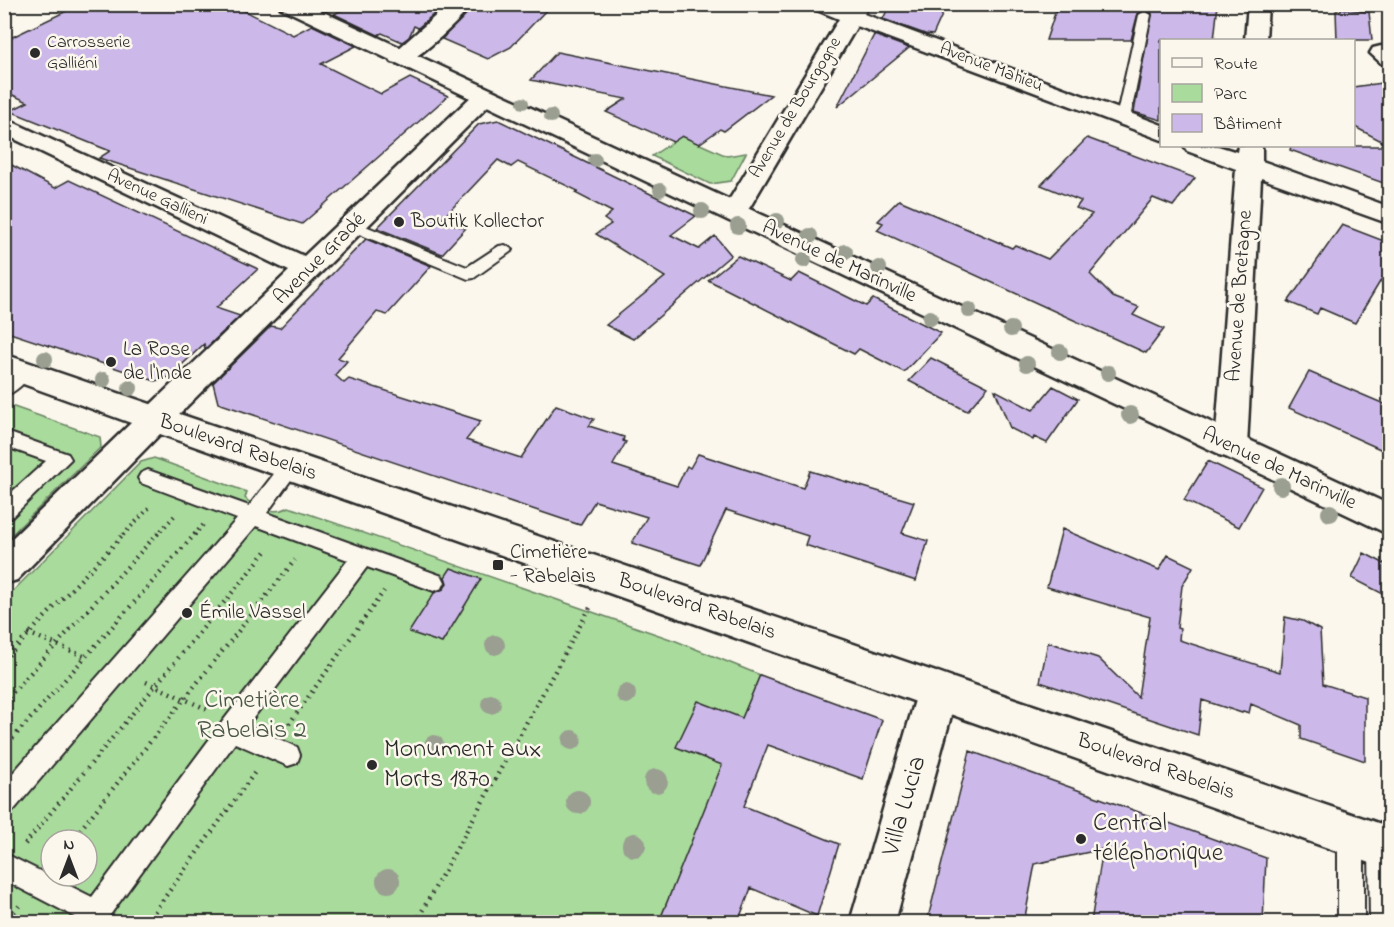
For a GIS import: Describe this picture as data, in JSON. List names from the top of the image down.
{
  "streets": {
    "street": [
      "Avenue Mahieu",
      "Avenue de Bourgogne",
      "Avenue Gallieni",
      "Avenue Gradé",
      "Avenue de Marinville",
      "Avenue de Bretagne",
      "Boulevard Rabelais",
      "Villa Lucia"
    ]
  },
  "crossings": [
    ["Avenue Mahieu", "Avenue de Bourgogne"],
    ["Avenue de Bourgogne", "Avenue de Marinville"],
    ["Avenue Gallieni", "Avenue Gradé"],
    ["Avenue Gradé", "Avenue de Marinville"],
    ["Avenue Gradé", "Boulevard Rabelais"],
    ["Avenue de Marinville", "Avenue de Bretagne"],
    ["Boulevard Rabelais", "Villa Lucia"]
  ],
  "parks": ["Cimetière Rabelais 2"],
  "places": {
    "other": [
      "Carrosserie Galliéni",
      "Boutik Kollector",
      "La Rose de l'Inde",
      "Émile Vassel",
      "Monument aux Morts 1870",
      "Central téléphonique"
    ],
    "transit": ["Cimetière - Rabelais"]
  },
  "legend": ["Route", "Parc", "Bâtiment"],
  "north": "top"
}
